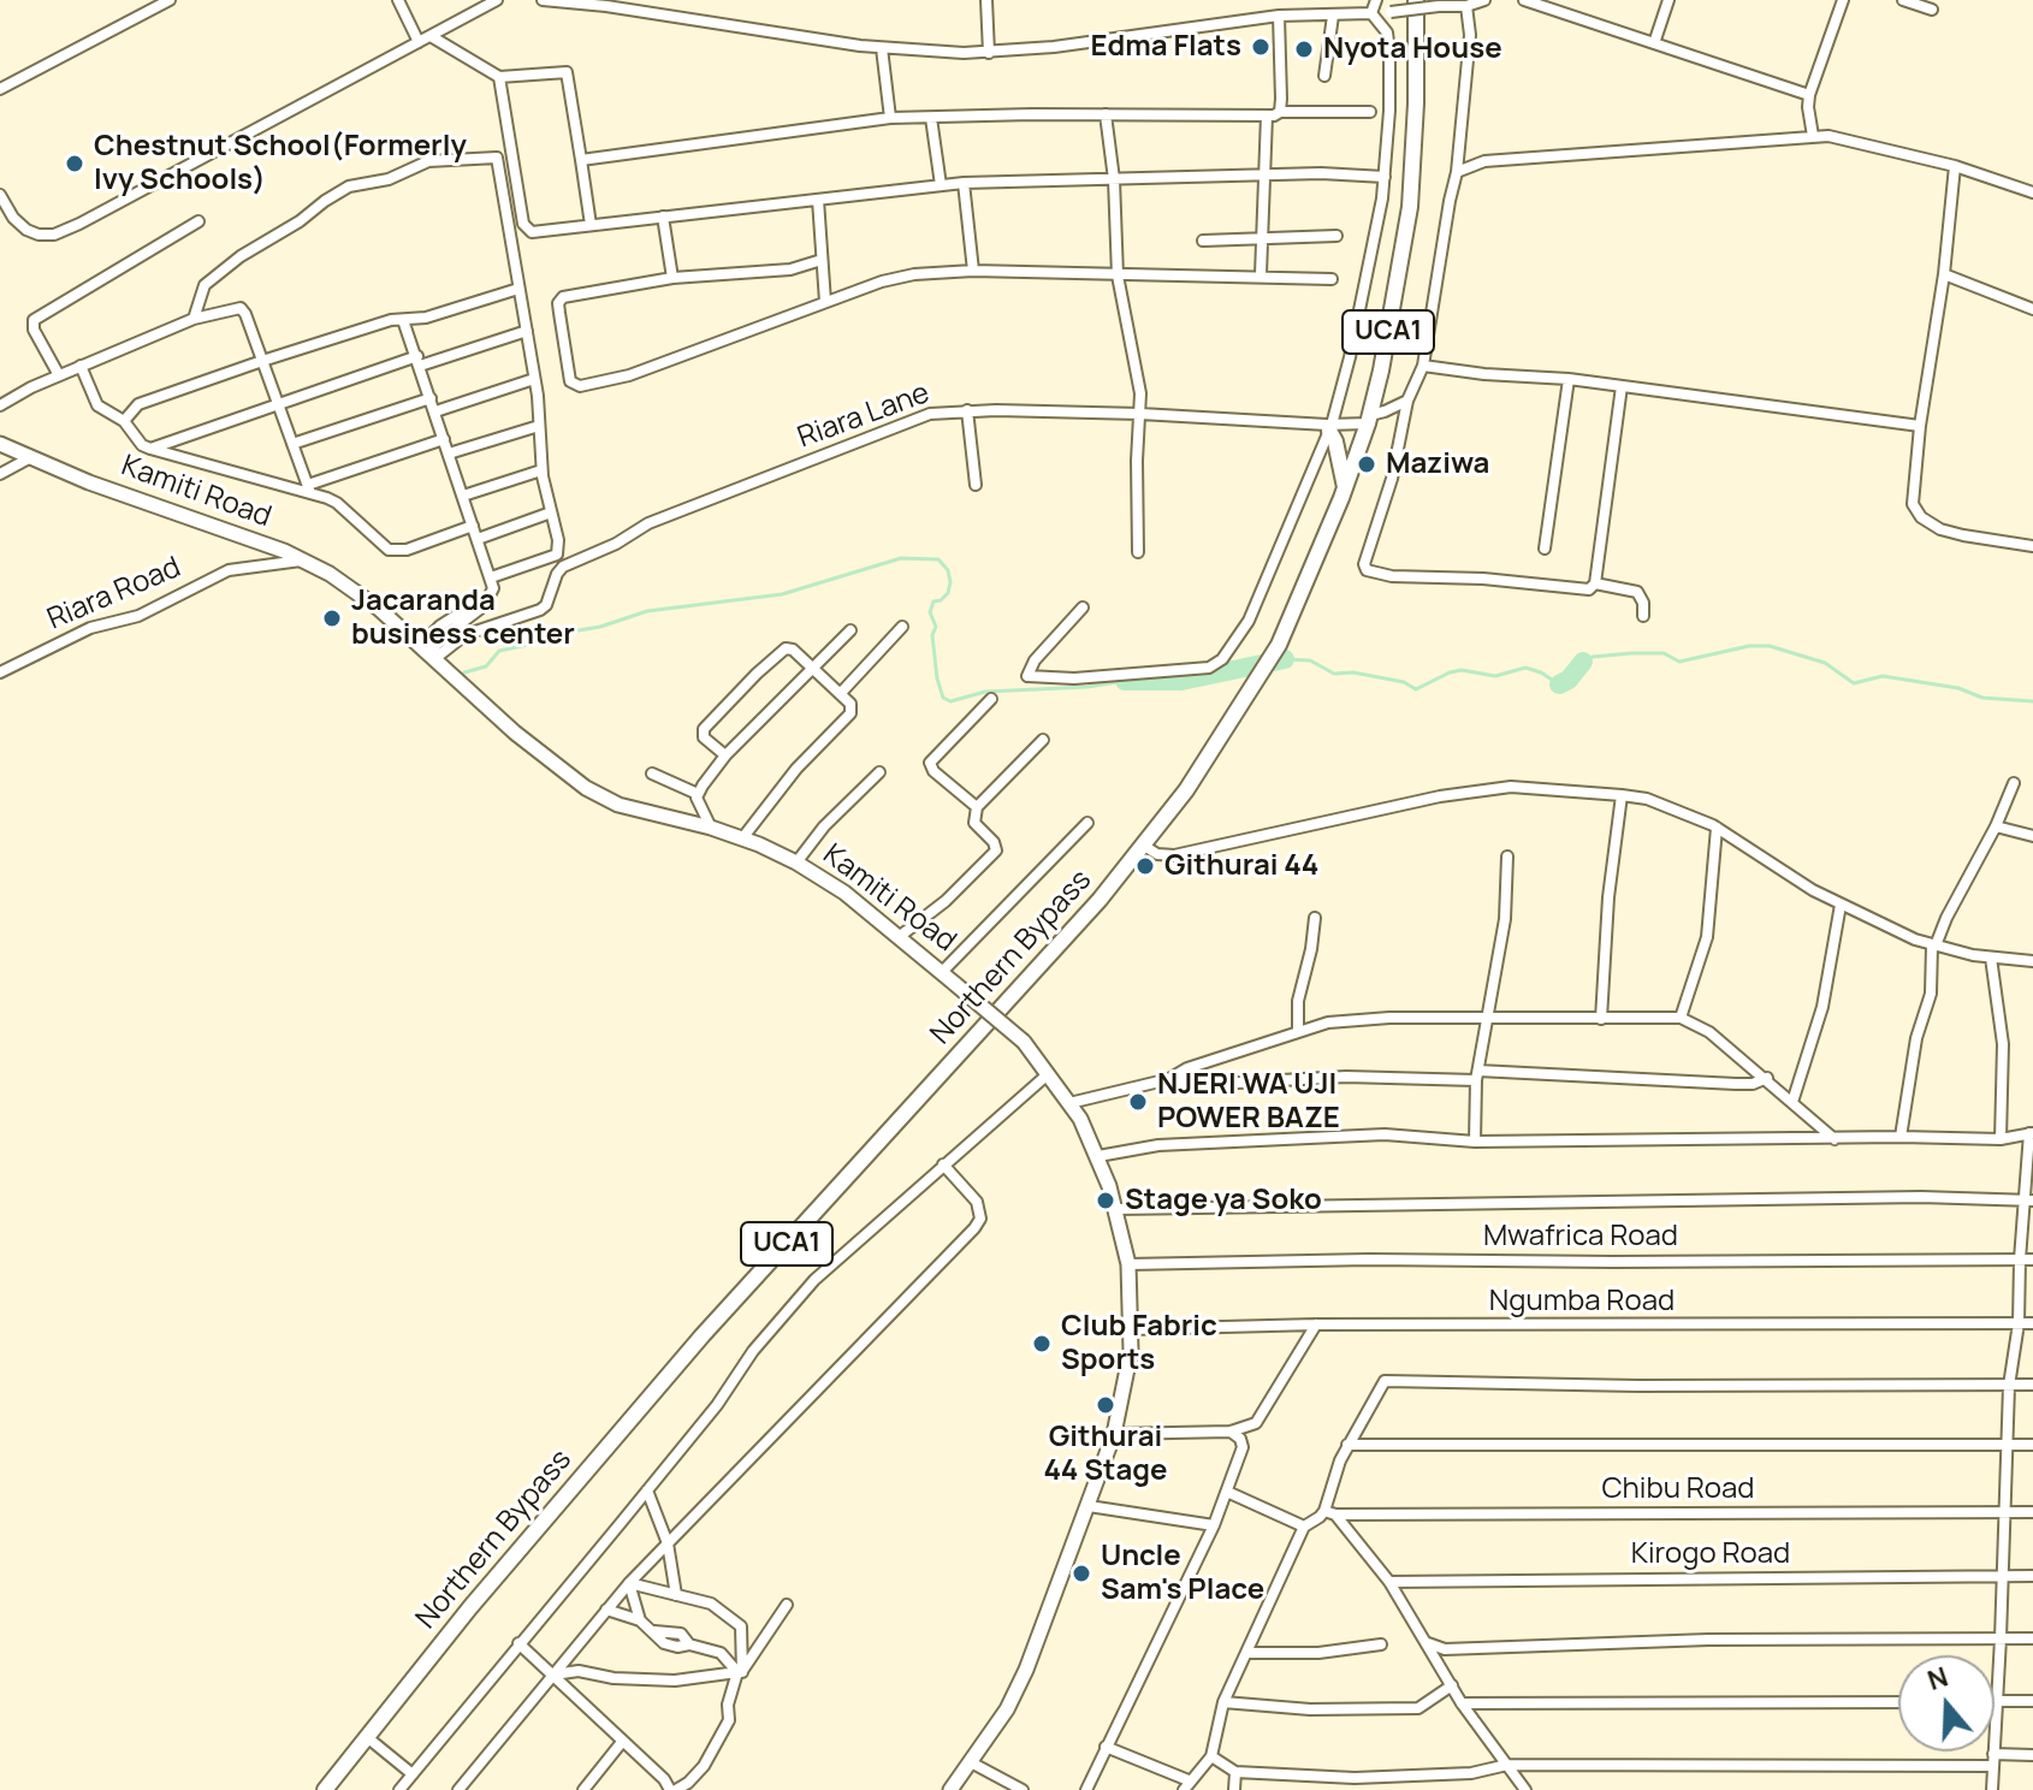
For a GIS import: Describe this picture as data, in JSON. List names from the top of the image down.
{
  "streets": {
    "main road": ["UCA1", "Kamiti Road", "Northern Bypass"],
    "street": [
      "Riara Lane",
      "Riara Road",
      "Mwafrica Road",
      "Ngumba Road",
      "Chibu Road",
      "Kirogo Road"
    ]
  },
  "crossings": [
    ["Riara Lane", "Kamiti Road"],
    ["Riara Lane", "Northern Bypass"],
    ["Kamiti Road", "Riara Road"],
    ["Kamiti Road", "Mwafrica Road"],
    ["Kamiti Road", "Ngumba Road"]
  ],
  "places": [
    "Edma Flats",
    "Nyota House",
    "Chestnut School(Formerly Ivy Schools)",
    "Maziwa",
    "Jacaranda business center",
    "Githurai 44",
    "NJERI WA UJI POWER BAZE",
    "Stage ya Soko",
    "Club Fabric Sports",
    "Githurai 44 Stage",
    "Uncle Sam's Place"
  ],
  "north": "top"
}
